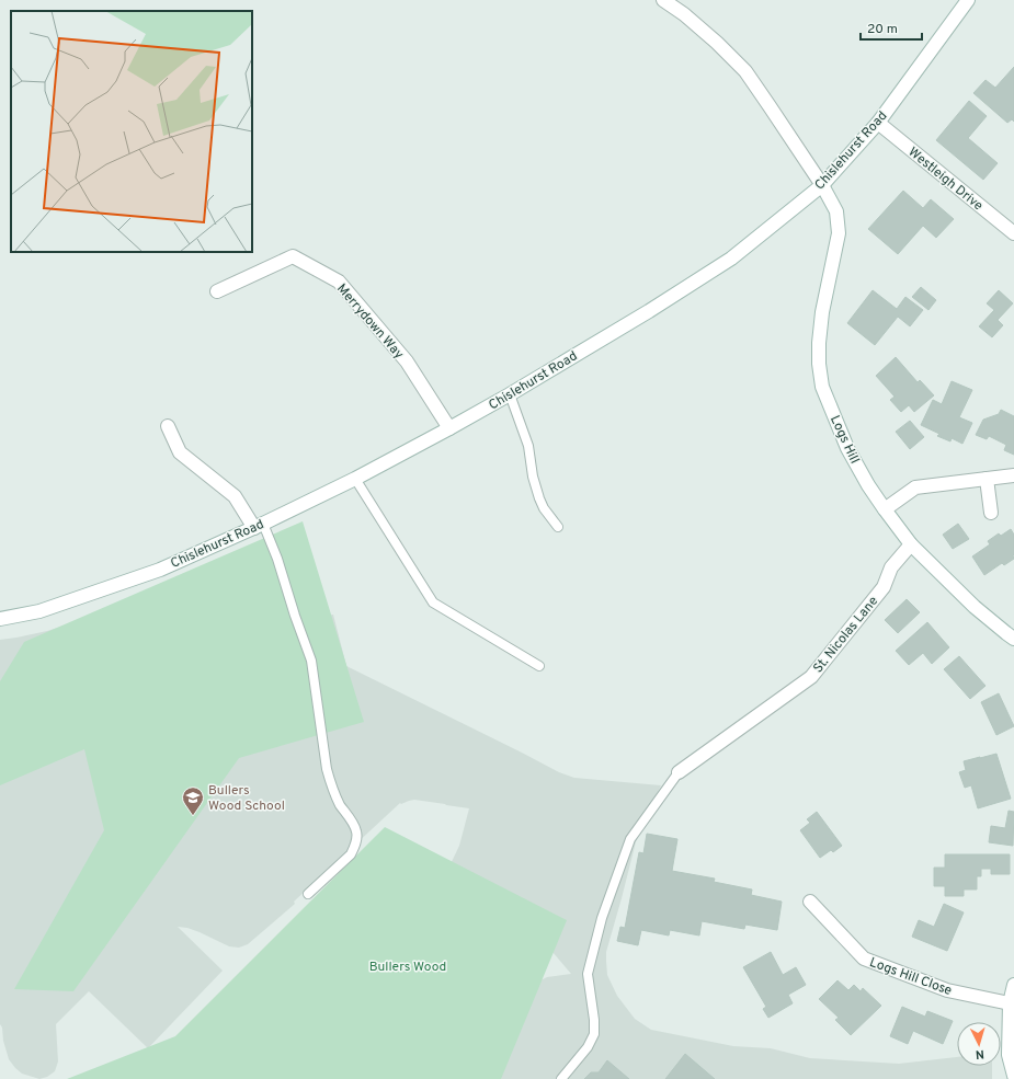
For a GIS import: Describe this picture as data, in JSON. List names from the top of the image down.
{
  "streets": {
    "street": [
      "Chislehurst Road",
      "Westleigh Drive",
      "Merrydown Way",
      "Logs Hill",
      "St. Nicolas Lane",
      "Logs Hill Close"
    ]
  },
  "crossings": [
    ["Chislehurst Road", "Westleigh Drive"],
    ["Chislehurst Road", "Merrydown Way"],
    ["Chislehurst Road", "Logs Hill"],
    ["Logs Hill", "St. Nicolas Lane"]
  ],
  "parks": ["Bullers Wood"],
  "places": {
    "school or university": ["Bullers Wood School"]
  },
  "scale_bar": "20 m",
  "north": "bottom"
}
